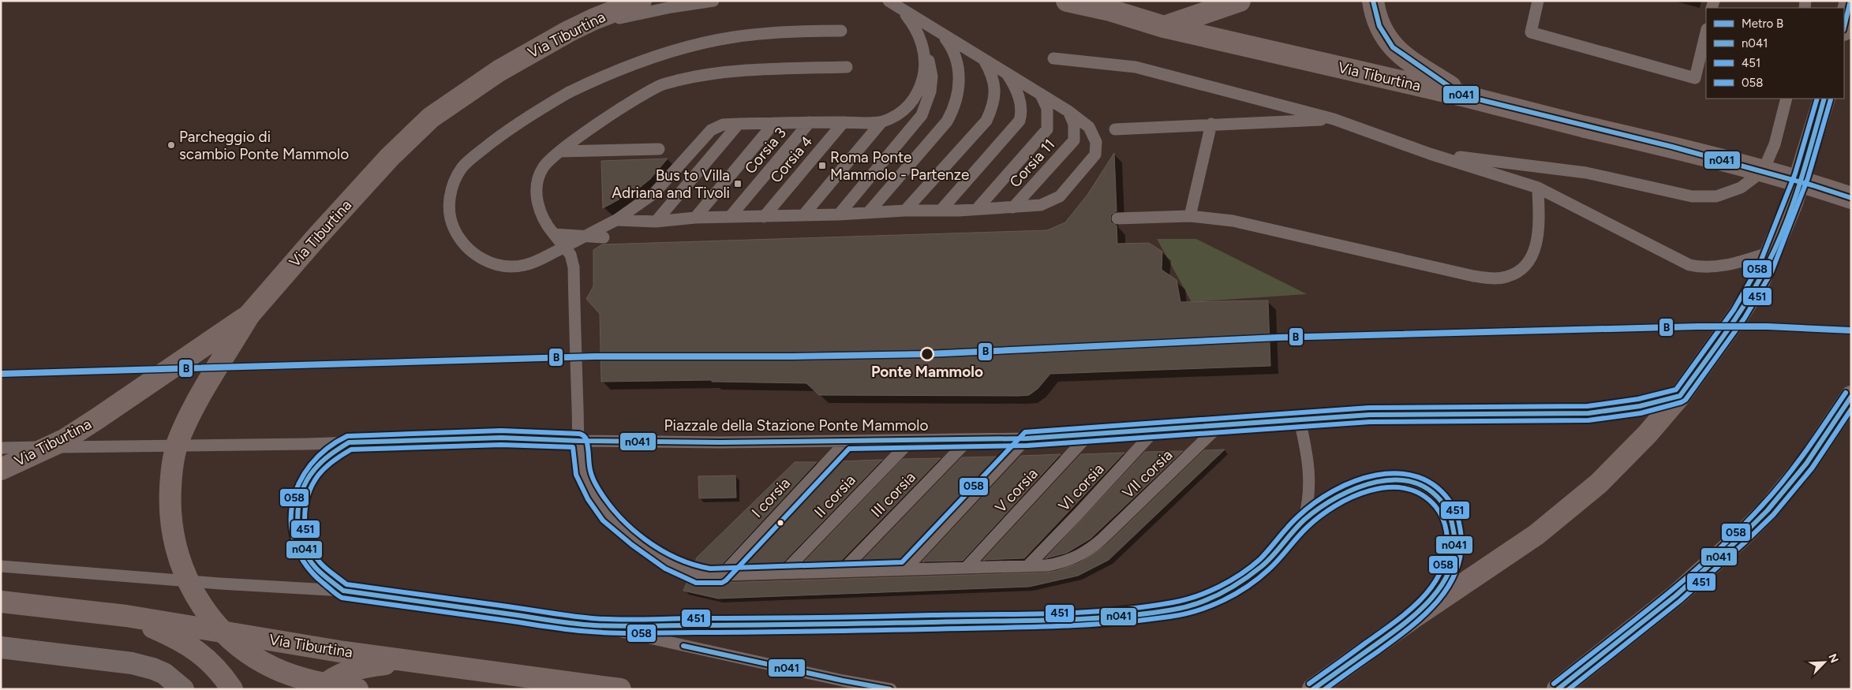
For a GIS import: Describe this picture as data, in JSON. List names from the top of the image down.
{
  "streets": {
    "main road": ["Via Tiburtina"],
    "lane": [
      "Corsia 3",
      "Corsia 4",
      "Corsia 11",
      "Piazzale della Stazione Ponte Mammolo",
      "VII corsia",
      "VI corsia",
      "V corsia",
      "III corsia",
      "II corsia",
      "I corsia"
    ]
  },
  "crossings": [
    ["Piazzale della Stazione Ponte Mammolo", "VII corsia"],
    ["Piazzale della Stazione Ponte Mammolo", "VI corsia"],
    ["Piazzale della Stazione Ponte Mammolo", "V corsia"],
    ["Piazzale della Stazione Ponte Mammolo", "III corsia"],
    ["Piazzale della Stazione Ponte Mammolo", "II corsia"],
    ["Piazzale della Stazione Ponte Mammolo", "I corsia"],
    ["VII corsia", "VI corsia"]
  ],
  "places": {
    "other": ["Parcheggio di scambio Ponte Mammolo", "Ponte Mammolo"],
    "transit": ["Roma Ponte Mammolo - Partenze", "Bus to Villa Adriana and Tivoli"]
  },
  "lines": [
    "transit line n041",
    "transit line 058",
    "transit line 451",
    "metro line B"
  ],
  "legend": [
    "Metro B",
    "n041",
    "451",
    "058"
  ],
  "north": "top right"
}
